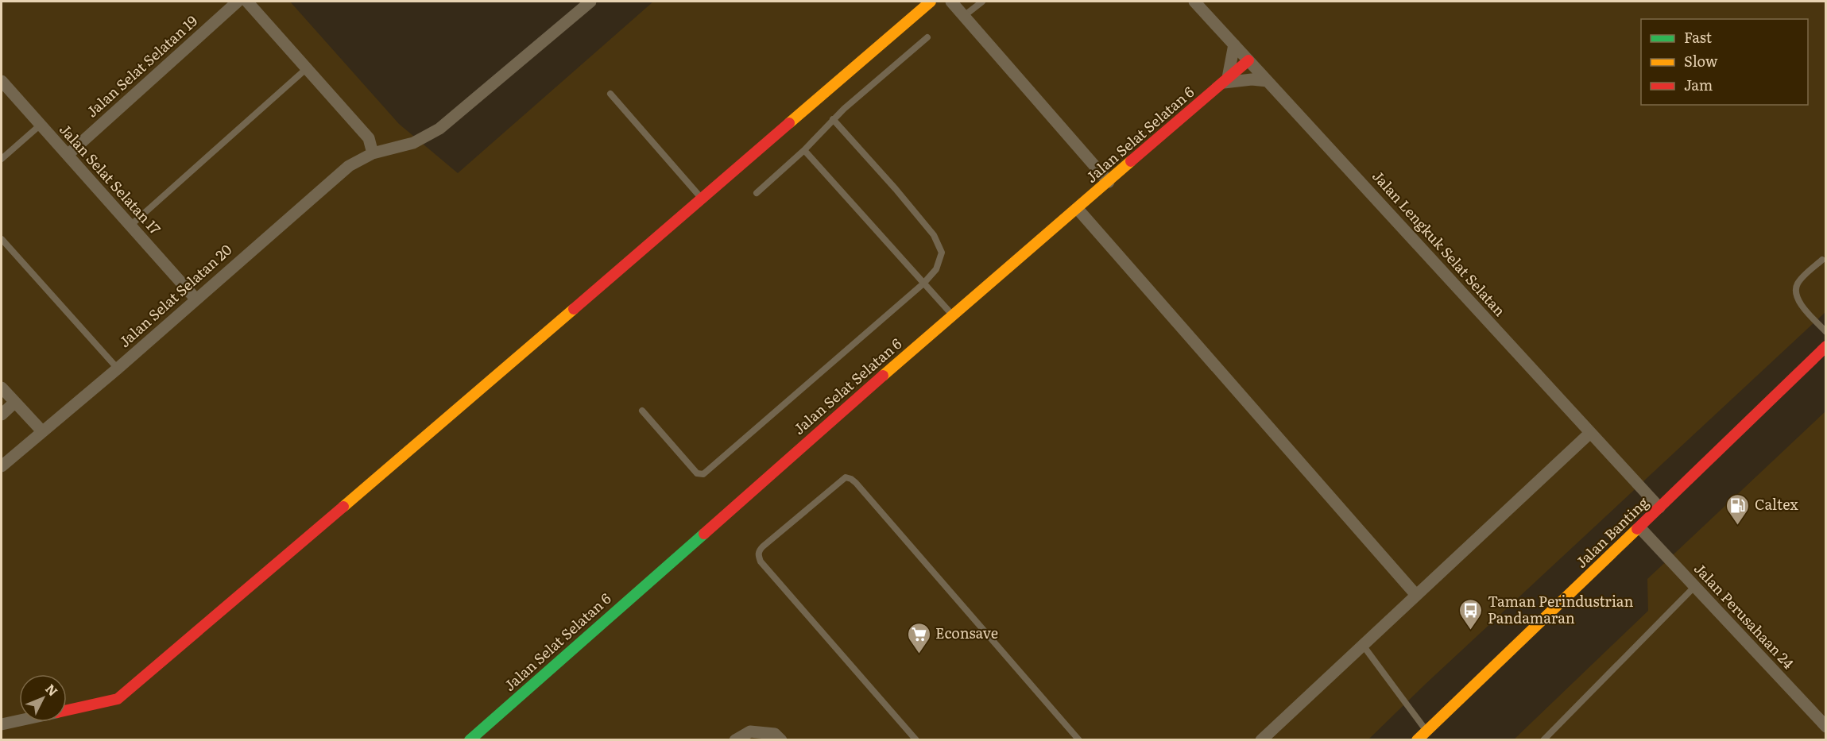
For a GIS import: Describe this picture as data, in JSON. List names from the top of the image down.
{
  "streets": {
    "street": [
      "Jalan Selat Selatan 19",
      "Jalan Selat Selatan 6",
      "Jalan Selat Selatan 17",
      "Jalan Lengkuk Selat Selatan",
      "Jalan Selat Selatan 20",
      "Jalan Banting",
      "Jalan Perusahaan 24"
    ]
  },
  "crossings": [
    ["Jalan Selat Selatan 19", "Jalan Selat Selatan 17"],
    ["Jalan Selat Selatan 6", "Jalan Lengkuk Selat Selatan"],
    ["Jalan Selat Selatan 17", "Jalan Selat Selatan 20"],
    ["Jalan Lengkuk Selat Selatan", "Jalan Banting"],
    ["Jalan Banting", "Jalan Perusahaan 24"]
  ],
  "places": {
    "fuel station": ["Caltex"],
    "bus stop": ["Taman Perindustrian Pandamaran"],
    "supermarket": ["Econsave"]
  },
  "legend": ["Fast", "Slow", "Jam"],
  "north": "top right"
}
